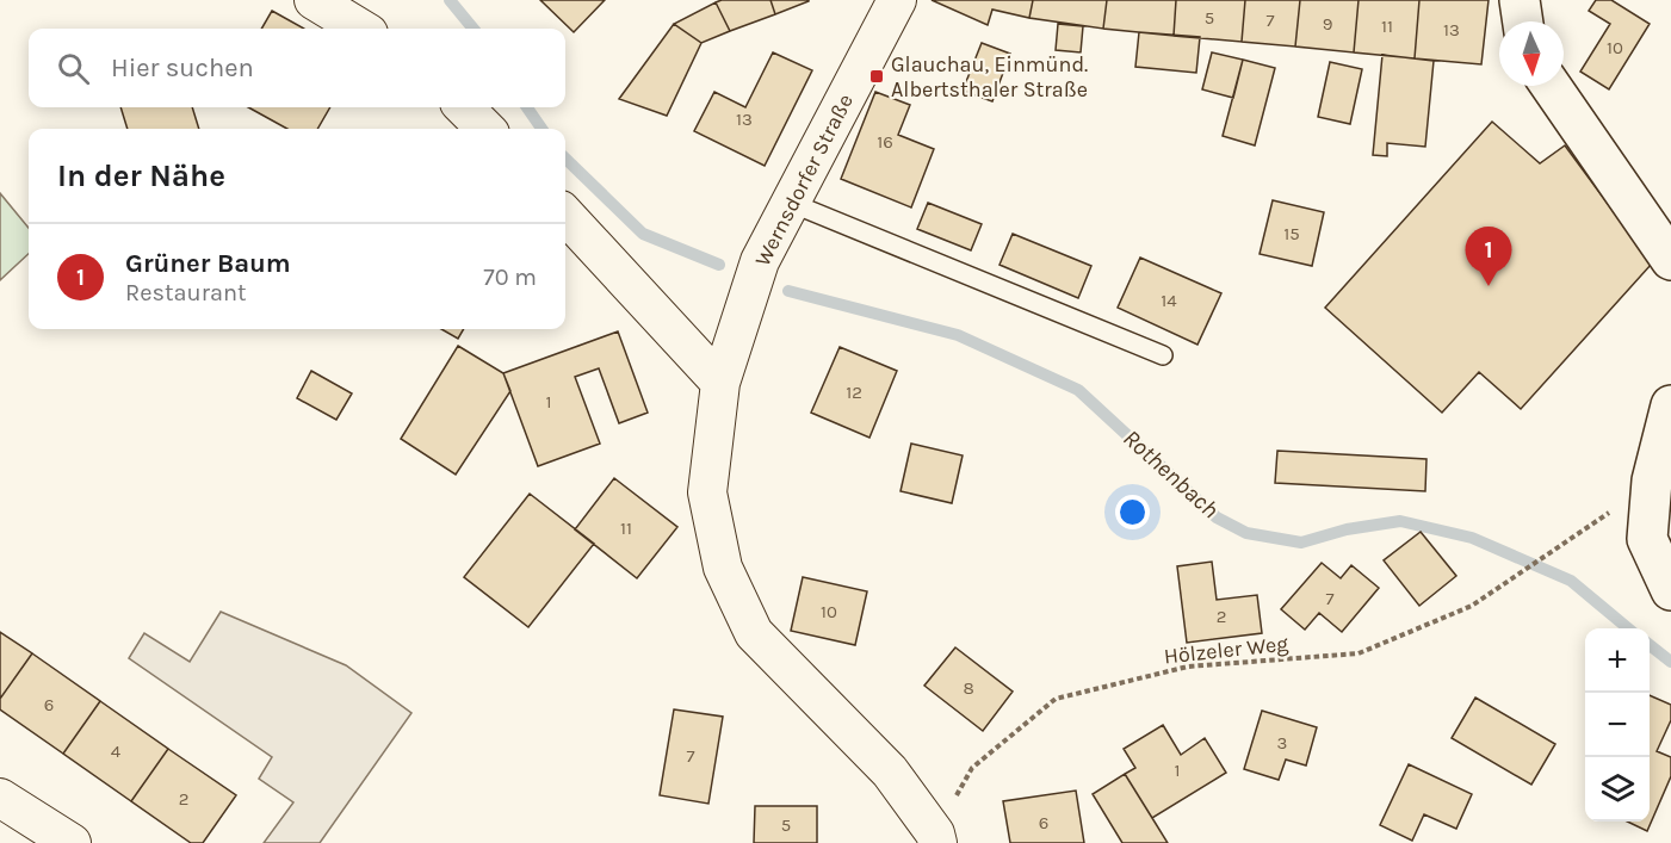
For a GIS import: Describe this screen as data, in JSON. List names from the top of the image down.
{
  "streets": {
    "street": ["Wernsdorfer Straße"],
    "path": ["Hölzeler Weg"]
  },
  "crossings": [
    ["Wernsdorfer Straße", "Hölzeler Weg"]
  ],
  "water": ["Rothenbach"],
  "places": {
    "transit": ["Glauchau, Einmünd. Albertsthaler Straße"]
  },
  "house_numbers": [
    "5",
    "7",
    "9",
    "11",
    "13",
    "10",
    "13",
    "16",
    "15",
    "14",
    "12",
    "1",
    "11",
    "7",
    "10",
    "2",
    "8",
    "6",
    "3",
    "4",
    "7",
    "1",
    "2",
    "6",
    "5"
  ],
  "north": "bottom",
  "page": {
    "search": "Hier suchen",
    "heading": "In der Nähe",
    "list": [
      {
        "mark": "1",
        "name": "Grüner Baum",
        "note": "Restaurant",
        "value": "70 m"
      }
    ],
    "pins": "1",
    "map_buttons": ["+", "−"]
  }
}
